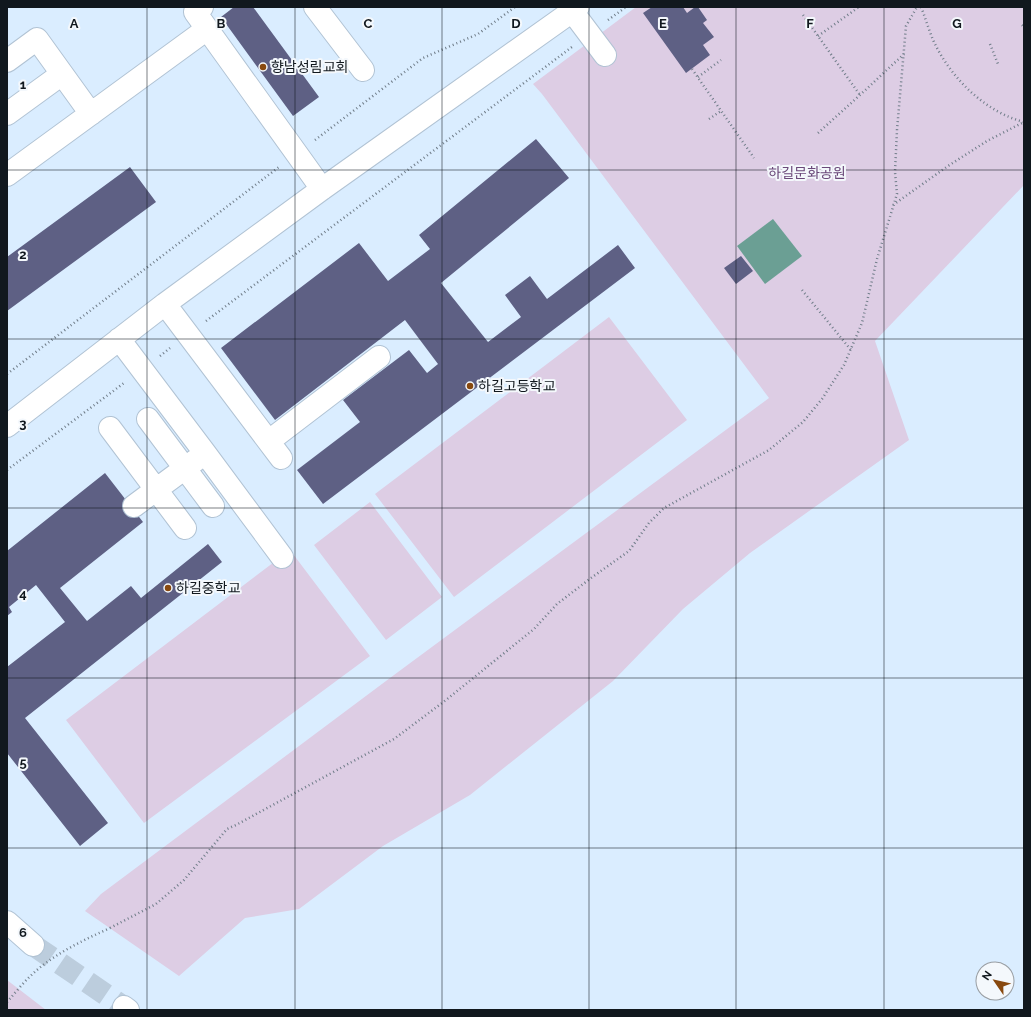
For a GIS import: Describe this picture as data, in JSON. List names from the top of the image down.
{
  "parks": ["하길문화공원"],
  "places": ["향남성림교회", "하길고등학교", "하길중학교"],
  "north": "top left",
  "grid": {
    "columns": [
      "A",
      "B",
      "C",
      "D",
      "E",
      "F",
      "G"
    ],
    "rows": [
      "1",
      "2",
      "3",
      "4",
      "5",
      "6"
    ]
  }
}
